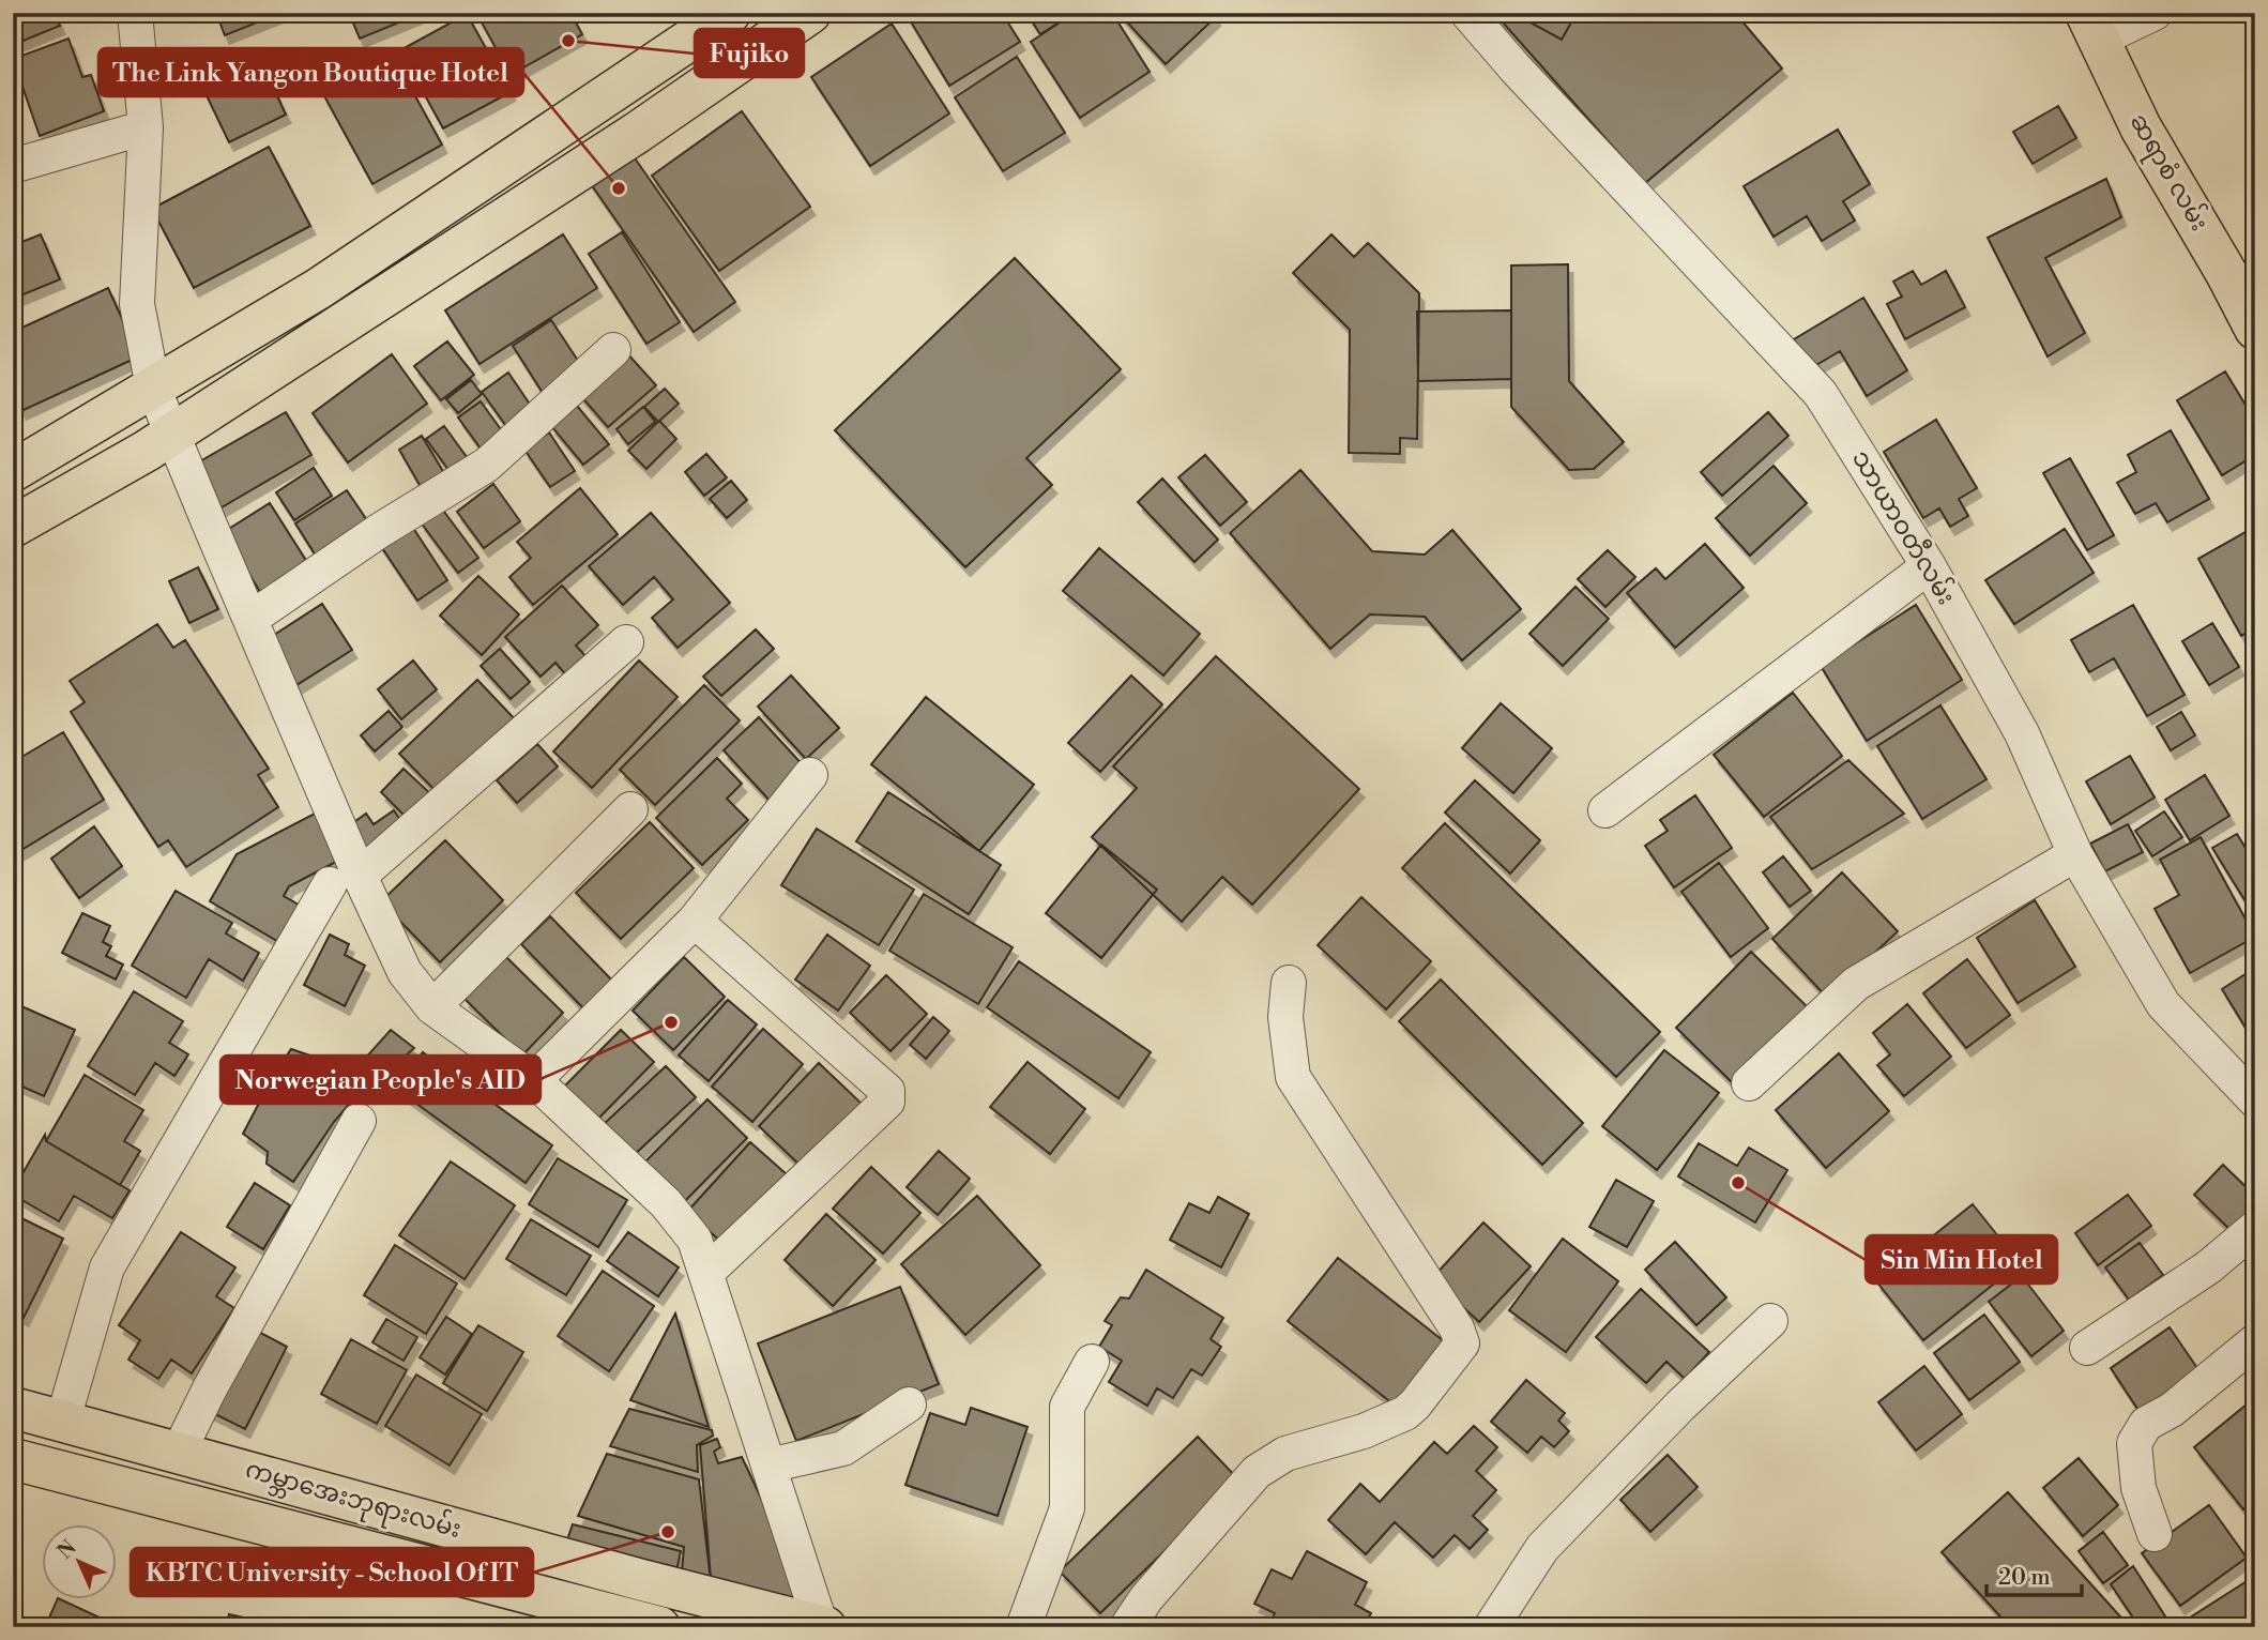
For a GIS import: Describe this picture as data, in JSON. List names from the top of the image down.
{
  "streets": {
    "main road": ["ဆရာစံ လမ်း", "ကမ္ဘာအေးဘုရားလမ်း"],
    "street": ["သာယာဝတီလမ်း"]
  },
  "places": [
    "Fujiko",
    "The Link Yangon Boutique Hotel",
    "Norwegian People's AID",
    "Sin Min Hotel",
    "KBTC University - School Of IT"
  ],
  "scale_bar": "20 m",
  "north": "top left"
}
